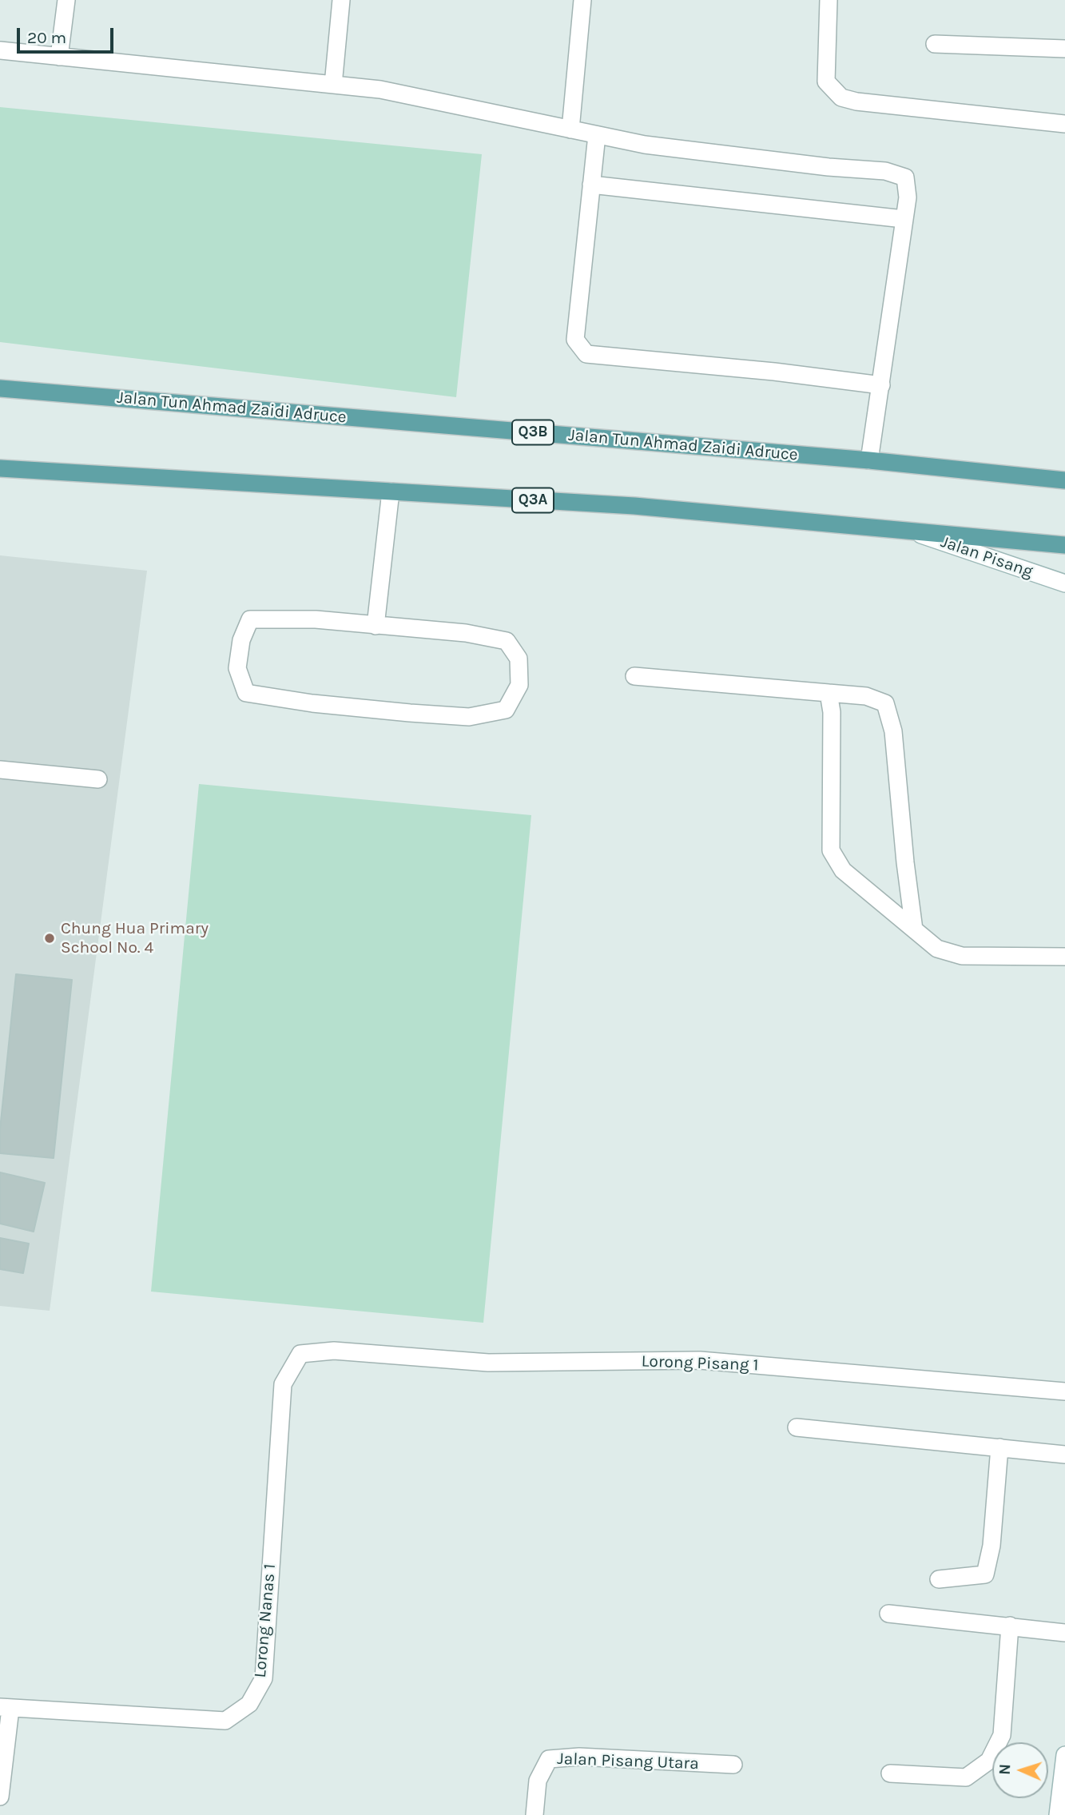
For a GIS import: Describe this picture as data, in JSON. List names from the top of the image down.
{
  "streets": {
    "main road": ["Jalan Tun Ahmad Zaidi Adruce", "Q3B", "Q3A"],
    "street": [
      "Jalan Pisang",
      "Lorong Pisang 1",
      "Lorong Nanas 1",
      "Jalan Pisang Utara"
    ]
  },
  "crossings": [
    ["Q3A", "Jalan Pisang"],
    ["Lorong Pisang 1", "Lorong Nanas 1"]
  ],
  "places": ["Chung Hua Primary School No. 4"],
  "scale_bar": "20 m",
  "north": "left"
}
